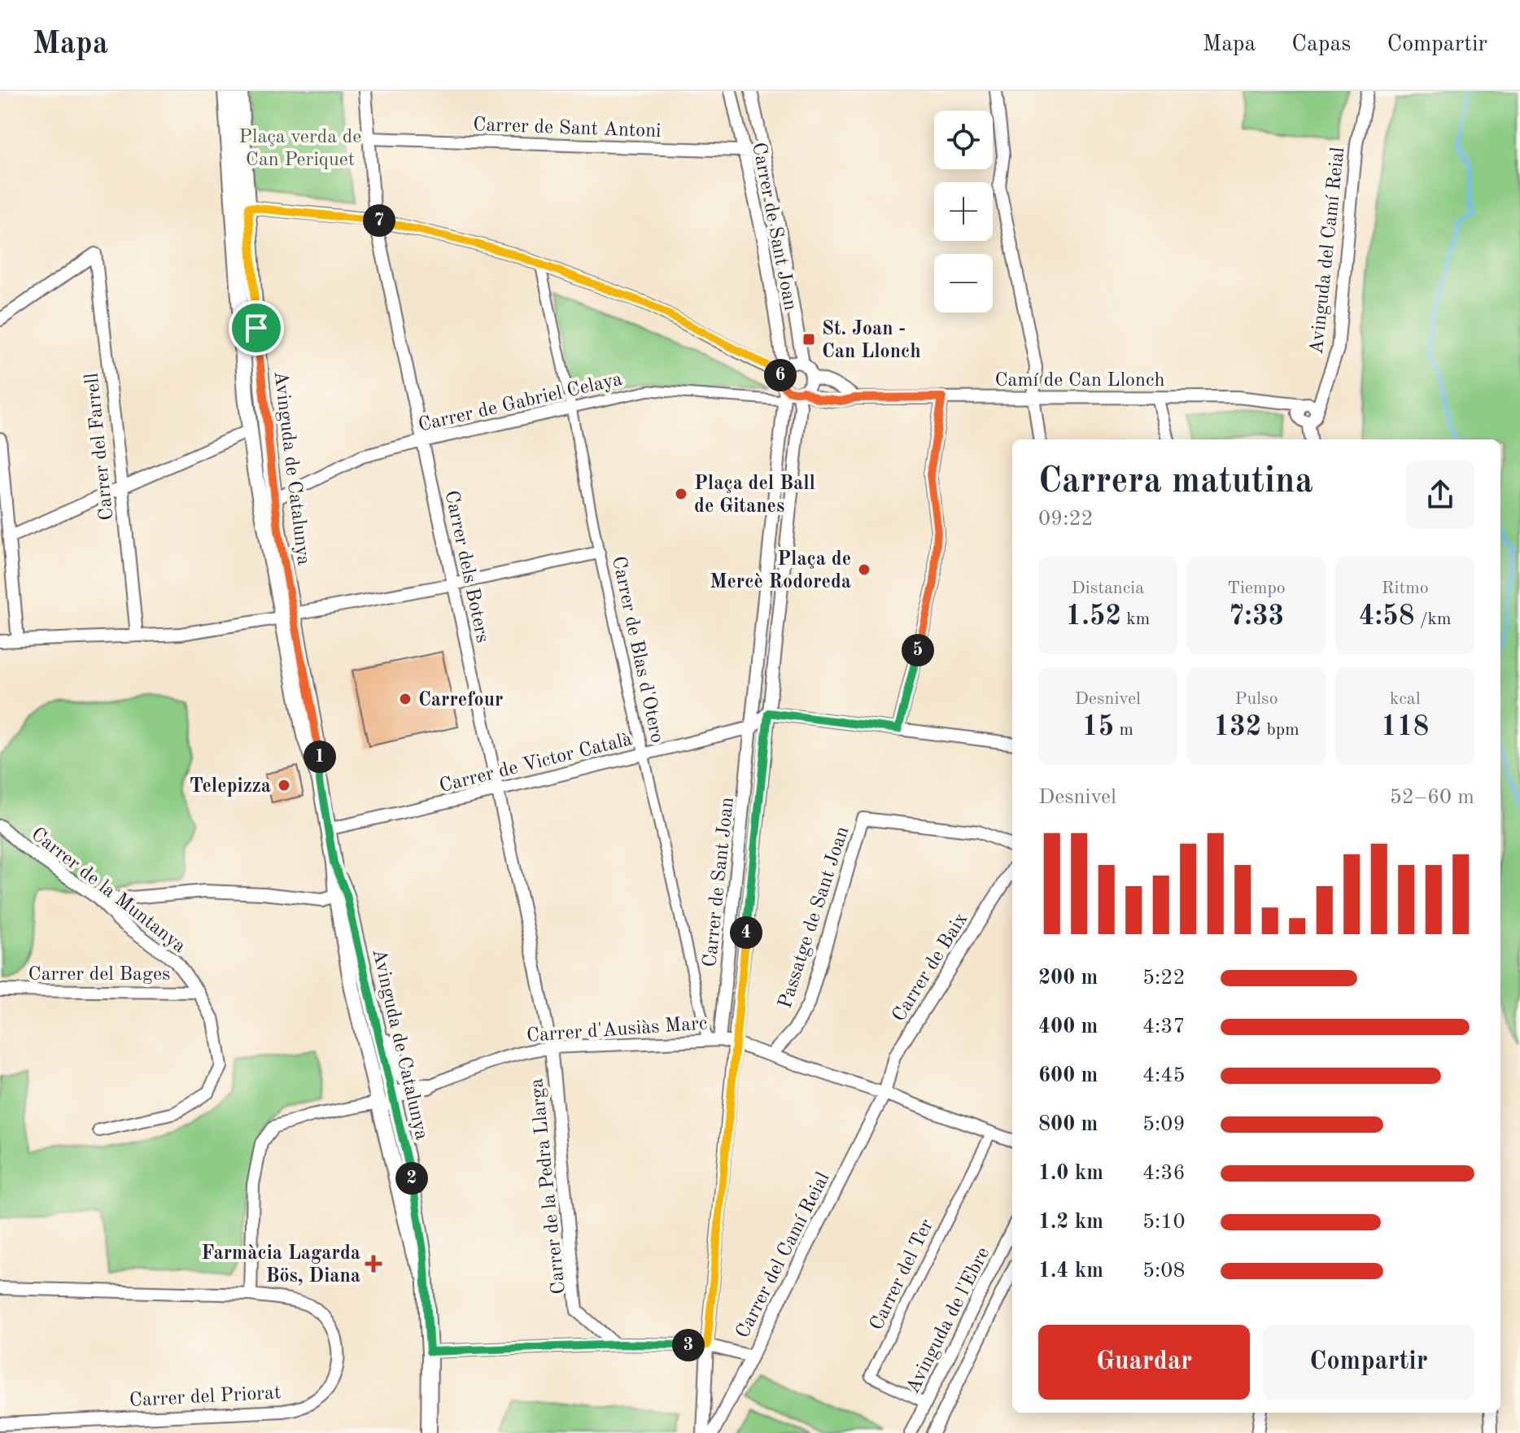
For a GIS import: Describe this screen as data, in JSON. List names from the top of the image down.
{
  "streets": {
    "street": [
      "Carrer de Sant Antoni",
      "Carrer de Sant Joan",
      "Avinguda del Camí Reial",
      "Camí de Can Llonch",
      "Carrer de Gabriel Celaya",
      "Carrer del Farrell",
      "Avinguda de Catalunya",
      "Carrer dels Boters",
      "Carrer de Blas d'Otero",
      "Carrer de Victor Català",
      "Carrer de la Muntanya",
      "Passatge de Sant Joan",
      "Carrer de Baix",
      "Carrer del Bages",
      "Carrer d'Ausiàs Marc",
      "Carrer de la Pedra Llarga",
      "Carrer del Camí Reial",
      "Carrer del Ter",
      "Avinguda de l'Ebre",
      "Carrer del Priorat"
    ]
  },
  "crossings": [
    ["Carrer de Sant Antoni", "Carrer de Sant Joan"],
    ["Carrer de Sant Antoni", "Carrer dels Boters"],
    ["Carrer de Sant Joan", "Camí de Can Llonch"],
    ["Carrer de Sant Joan", "Carrer de Gabriel Celaya"],
    ["Carrer de Sant Joan", "Carrer de Victor Català"],
    ["Carrer de Sant Joan", "Carrer d'Ausiàs Marc"],
    ["Avinguda del Camí Reial", "Camí de Can Llonch"],
    ["Camí de Can Llonch", "Carrer de Gabriel Celaya"],
    ["Carrer de Gabriel Celaya", "Avinguda de Catalunya"],
    ["Carrer de Gabriel Celaya", "Carrer dels Boters"],
    ["Carrer de Gabriel Celaya", "Carrer de Blas d'Otero"],
    ["Avinguda de Catalunya", "Carrer de Victor Català"],
    ["Carrer dels Boters", "Carrer de Victor Català"],
    ["Carrer dels Boters", "Carrer d'Ausiàs Marc"],
    ["Carrer dels Boters", "Carrer de la Pedra Llarga"],
    ["Carrer de Blas d'Otero", "Carrer de Victor Català"],
    ["Carrer de Blas d'Otero", "Carrer d'Ausiàs Marc"],
    ["Carrer de la Muntanya", "Carrer del Bages"],
    ["Passatge de Sant Joan", "Carrer d'Ausiàs Marc"],
    ["Carrer de Baix", "Carrer d'Ausiàs Marc"],
    ["Carrer de Baix", "Carrer del Camí Reial"],
    ["Carrer d'Ausiàs Marc", "Carrer de la Pedra Llarga"],
    ["Carrer d'Ausiàs Marc", "Carrer del Camí Reial"],
    ["Carrer del Ter", "Avinguda de l'Ebre"]
  ],
  "parks": ["Plaça verda de Can Periquet"],
  "places": {
    "transit": ["St. Joan - Can Llonch"],
    "other": [
      "Plaça del Ball de Gitanes",
      "Plaça de Mercè Rodoreda",
      "Carrefour",
      "Telepizza"
    ],
    "health": ["Farmàcia Lagarda Bös, Diana"]
  },
  "page": {
    "header": "Mapa",
    "nav": ["Mapa", "Capas", "Compartir"],
    "map_buttons": ["+", "−"],
    "pins": [
      "7",
      "6",
      "5",
      "1",
      "4",
      "2",
      "3"
    ],
    "heading": ["Carrera matutina", "09:22"],
    "stats": [
      ["Distancia", "1.52 km"],
      ["Tiempo", "7:33"],
      ["Ritmo", "4:58 /km"],
      ["Desnivel", "15 m"],
      ["Pulso", "132 bpm"],
      ["kcal", "118"]
    ],
    "chart": ["Desnivel", "52–60 m"],
    "list": [
      {
        "name": "200 m",
        "note": "5:22"
      },
      {
        "name": "400 m",
        "note": "4:37"
      },
      {
        "name": "600 m",
        "note": "4:45"
      },
      {
        "name": "800 m",
        "note": "5:09"
      },
      {
        "name": "1.0 km",
        "note": "4:36"
      },
      {
        "name": "1.2 km",
        "note": "5:10"
      },
      {
        "name": "1.4 km",
        "note": "5:08"
      }
    ],
    "buttons": ["Guardar", "Compartir"]
  }
}
